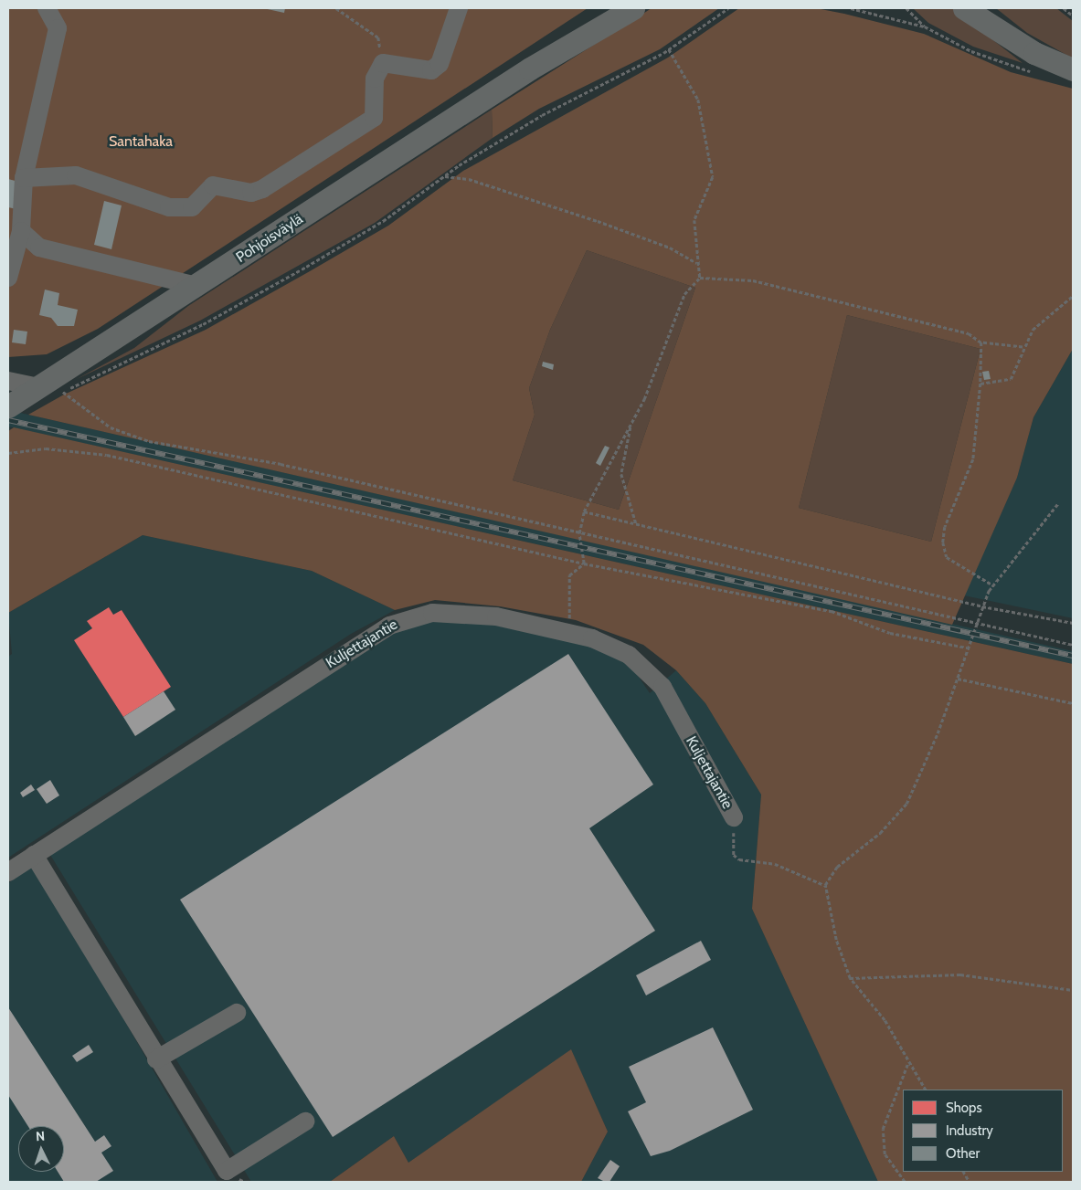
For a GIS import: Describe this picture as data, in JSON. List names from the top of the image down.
{
  "streets": {
    "main road": ["Pohjoisväylä"],
    "street": ["Kuljettajantie"]
  },
  "parks": ["Santahaka"],
  "legend": ["Shops", "Industry", "Other"],
  "north": "top"
}
